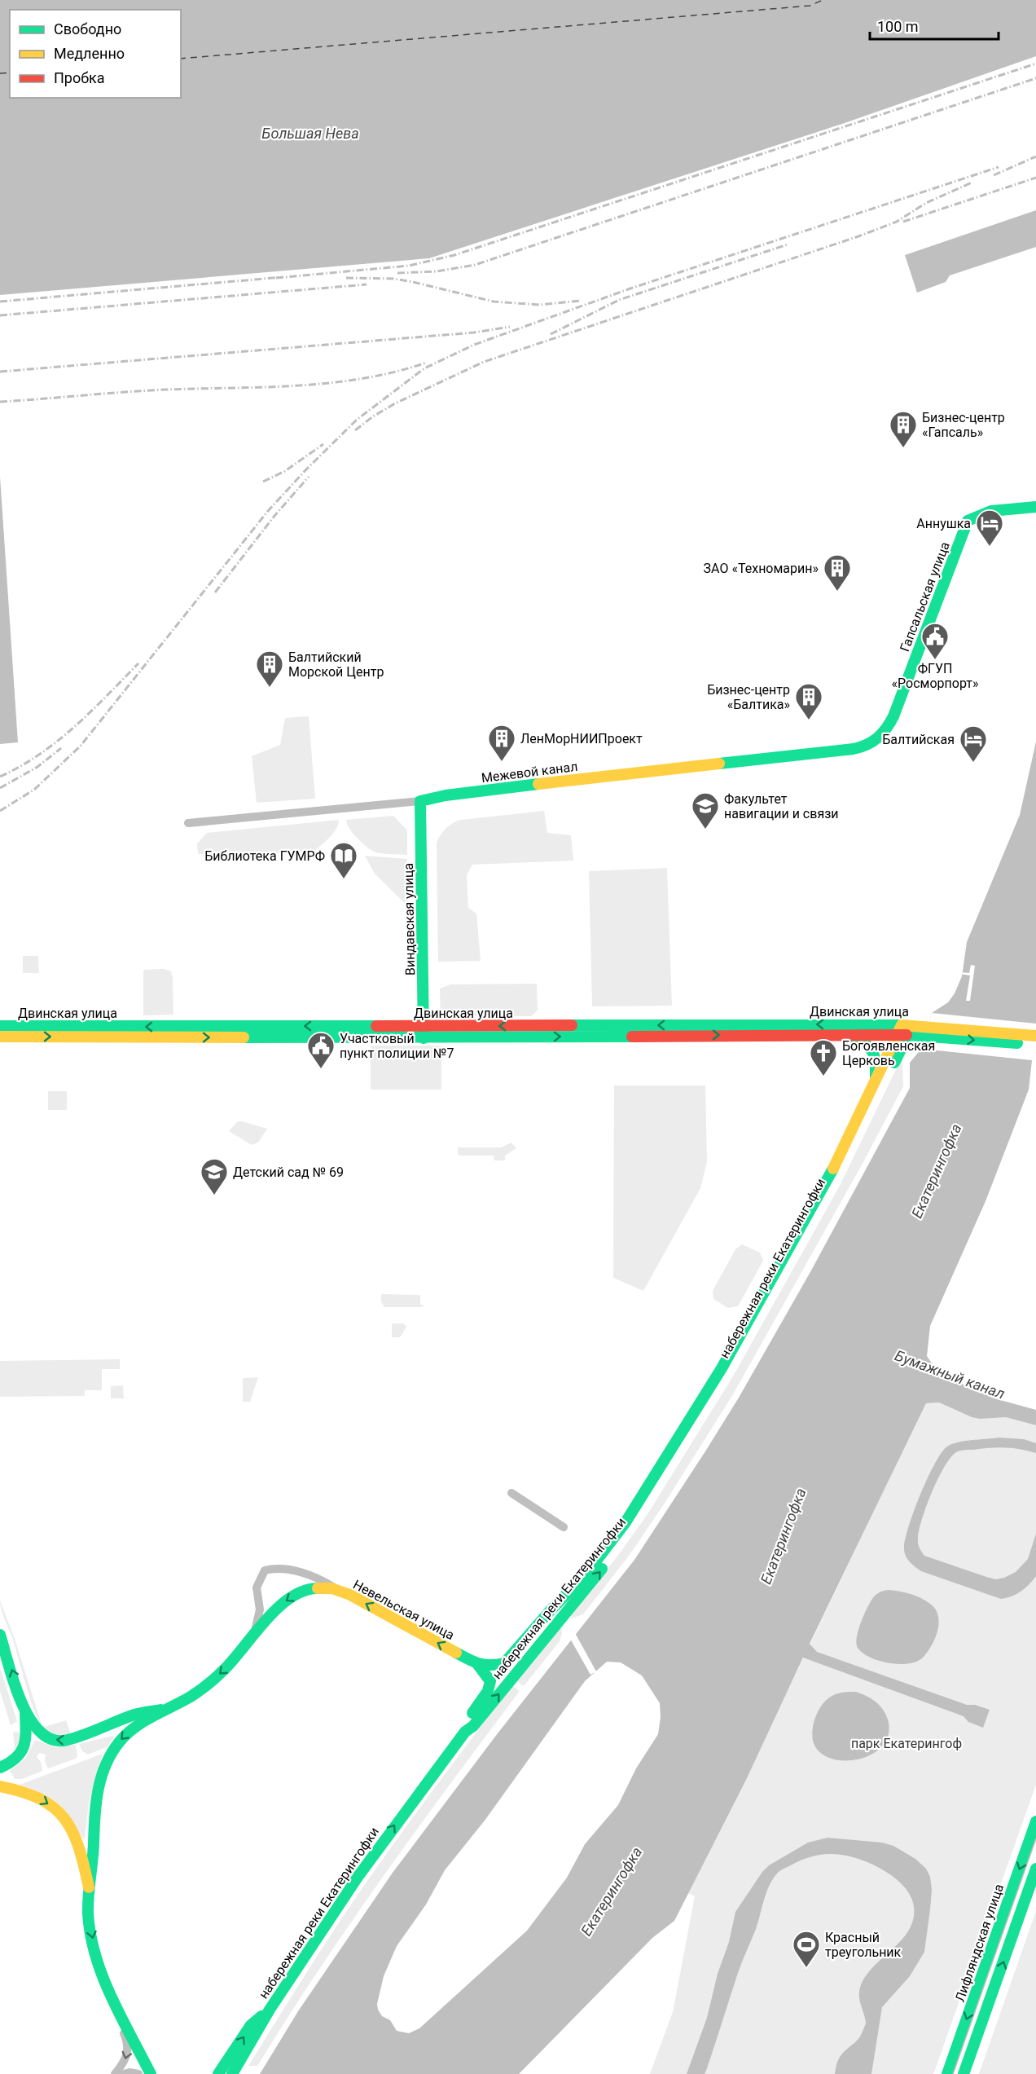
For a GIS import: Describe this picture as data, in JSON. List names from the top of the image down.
{
  "streets": {
    "street": [
      "Гапсальская улица",
      "Межевой канал",
      "Виндавская улица",
      "Двинская улица",
      "набережная реки Екатерингофки",
      "Невельская улица",
      "Лифляндская улица"
    ]
  },
  "crossings": [
    ["Гапсальская улица", "Межевой канал"],
    ["Межевой канал", "Виндавская улица"],
    ["Виндавская улица", "Двинская улица"],
    ["Двинская улица", "набережная реки Екатерингофки"],
    ["набережная реки Екатерингофки", "Невельская улица"]
  ],
  "one_way": ["Невельская улица"],
  "water": ["Большая Нева", "Екатерингофка", "Бумажный канал"],
  "parks": ["парк Екатерингоф"],
  "places": {
    "building": [
      "Бизнес-центр «Гапсаль»",
      "ЗАО «Техномарин»",
      "Балтийский Морской Центр",
      "Бизнес-центр «Балтика»",
      "ЛенМорНИИПроект"
    ],
    "hotel": ["Аннушка", "Балтийская"],
    "public building": ["ФГУП «Росморпорт»", "Участковый пункт полиции №7"],
    "school or university": ["Факультет навигации и связи", "Детский сад № 69"],
    "library": ["Библиотека ГУМРФ"],
    "church": ["Богоявленская Церковь"],
    "sports": ["Красный треугольник"]
  },
  "legend": ["Свободно", "Медленно", "Пробка"],
  "scale_bar": "100 m"
}
